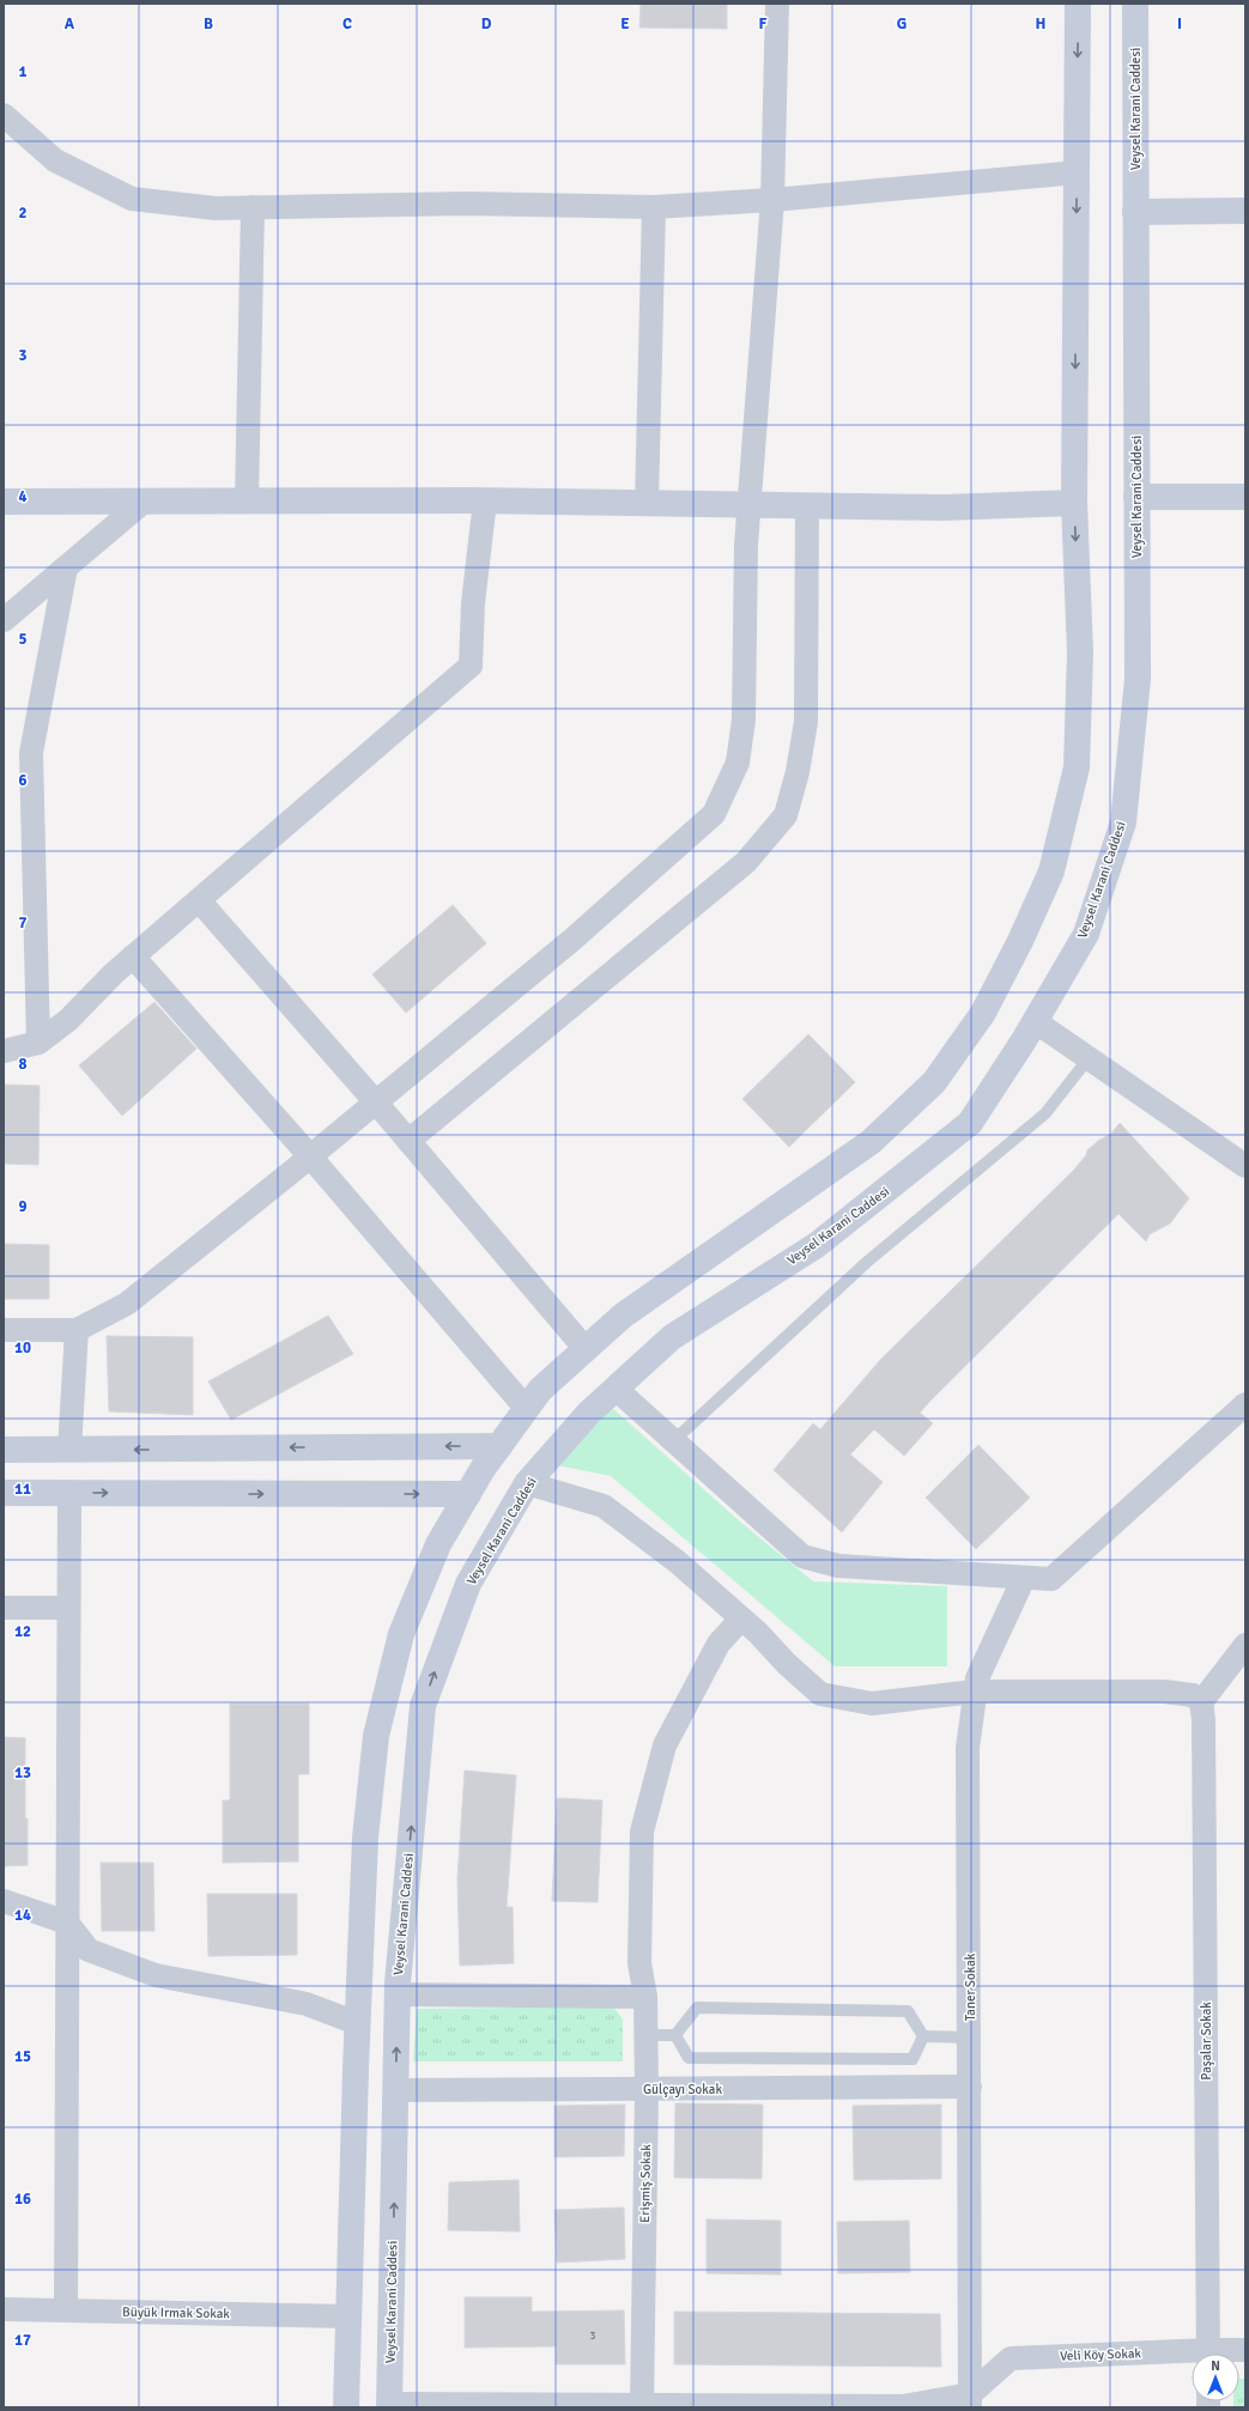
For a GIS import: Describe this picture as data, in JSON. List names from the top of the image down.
{
  "streets": {
    "main road": ["Veysel Karani Caddesi"],
    "street": [
      "Taner Sokak",
      "Paşalar Sokak",
      "Gülçayı Sokak",
      "Erişmiş Sokak",
      "Büyük Irmak Sokak",
      "Veli Köy Sokak"
    ]
  },
  "crossings": [
    ["Veysel Karani Caddesi", "Gülçayı Sokak"],
    ["Taner Sokak", "Gülçayı Sokak"],
    ["Taner Sokak", "Veli Köy Sokak"],
    ["Gülçayı Sokak", "Erişmiş Sokak"]
  ],
  "house_numbers": ["3"],
  "north": "top",
  "grid": {
    "columns": [
      "A",
      "B",
      "C",
      "D",
      "E",
      "F",
      "G",
      "H",
      "I"
    ],
    "rows": [
      "1",
      "2",
      "3",
      "4",
      "5",
      "6",
      "7",
      "8",
      "9",
      "10",
      "11",
      "12",
      "13",
      "14",
      "15",
      "16",
      "17"
    ]
  }
}
